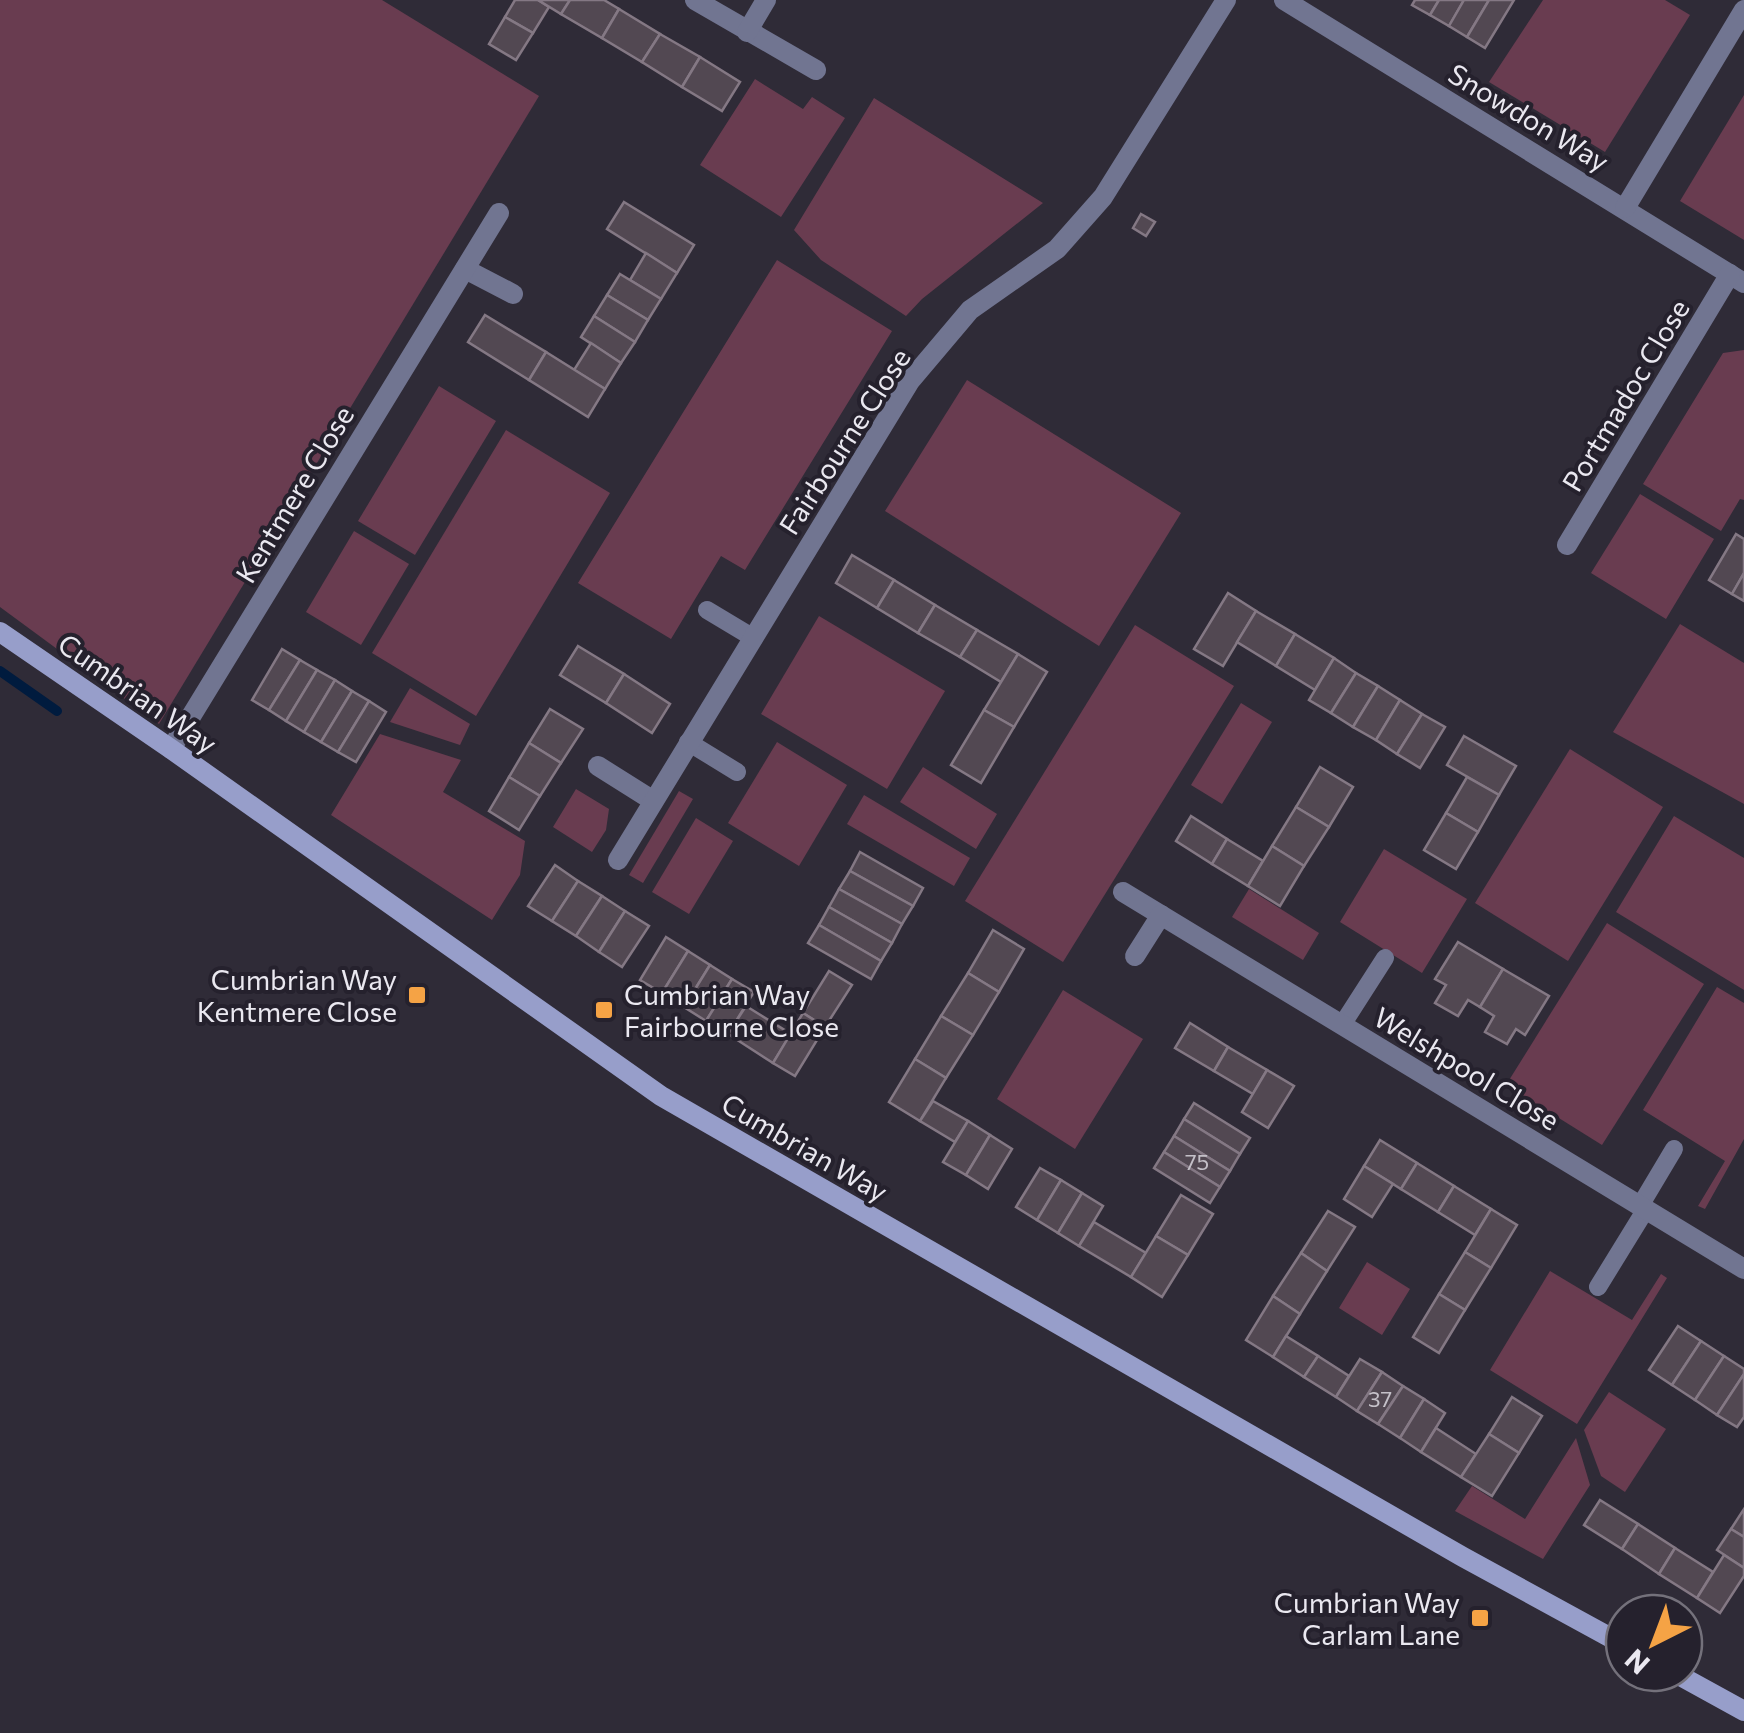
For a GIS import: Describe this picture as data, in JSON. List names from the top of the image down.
{
  "streets": {
    "street": [
      "Snowdon Way",
      "Portmadoc Close",
      "Fairbourne Close",
      "Kentmere Close",
      "Cumbrian Way",
      "Welshpool Close"
    ]
  },
  "crossings": [
    ["Snowdon Way", "Portmadoc Close"],
    ["Kentmere Close", "Cumbrian Way"]
  ],
  "places": {
    "transit": ["Cumbrian Way Kentmere Close", "Cumbrian Way Fairbourne Close", "Cumbrian Way Carlam Lane"]
  },
  "house_numbers": ["75", "37"],
  "north": "bottom left"
}
